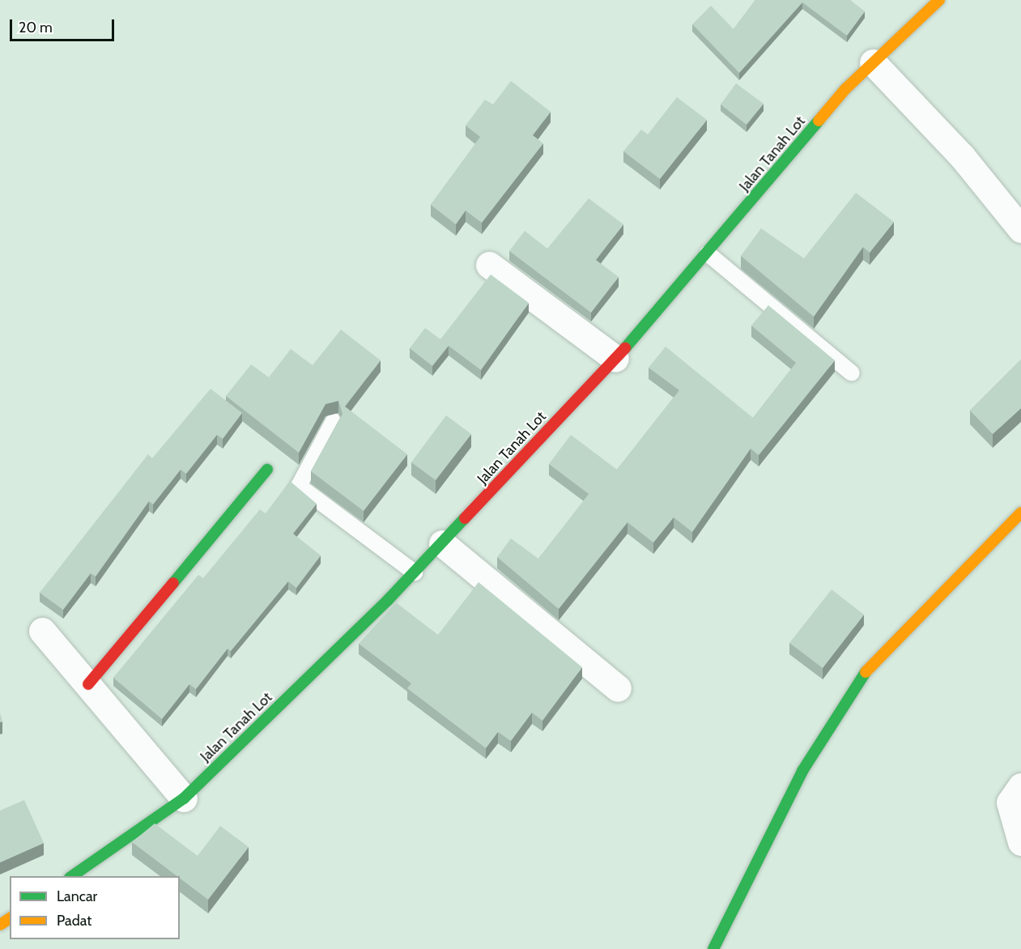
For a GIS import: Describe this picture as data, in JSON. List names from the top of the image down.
{
  "streets": {
    "main road": ["Jalan Tanah Lot"]
  },
  "legend": ["Lancar", "Padat"],
  "scale_bar": "20 m"
}
